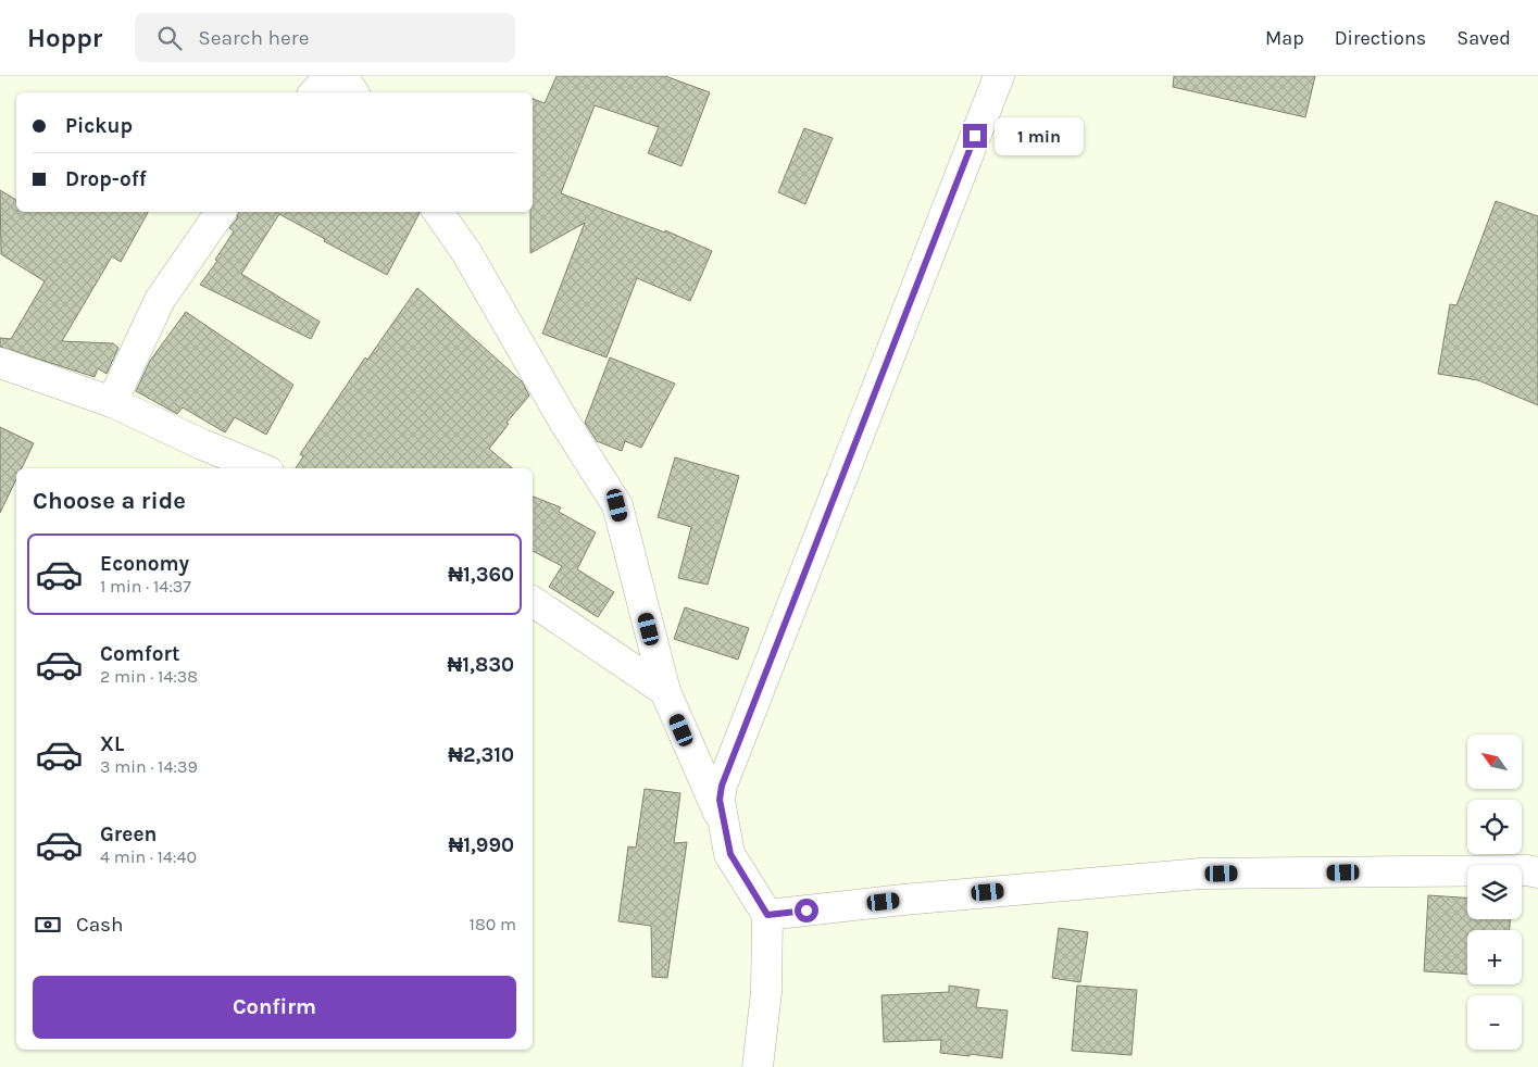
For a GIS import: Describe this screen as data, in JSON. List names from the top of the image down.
{
  "north": "top left",
  "page": {
    "header": "Hoppr",
    "search": "Search here",
    "nav": ["Map", "Directions", "Saved"],
    "banner": ["Pickup", "Drop-off"],
    "bubble": "1 min",
    "heading": "Choose a ride",
    "list": [
      {
        "name": "Economy",
        "note": "1 min · 14:37",
        "value": "₦1,360"
      },
      {
        "name": "Comfort",
        "note": "2 min · 14:38",
        "value": "₦1,830"
      },
      {
        "name": "XL",
        "note": "3 min · 14:39",
        "value": "₦2,310"
      },
      {
        "name": "Green",
        "note": "4 min · 14:40",
        "value": "₦1,990"
      }
    ],
    "map_buttons": ["+", "−"],
    "pay": ["Cash", "180 m"],
    "buttons": "Confirm"
  }
}
